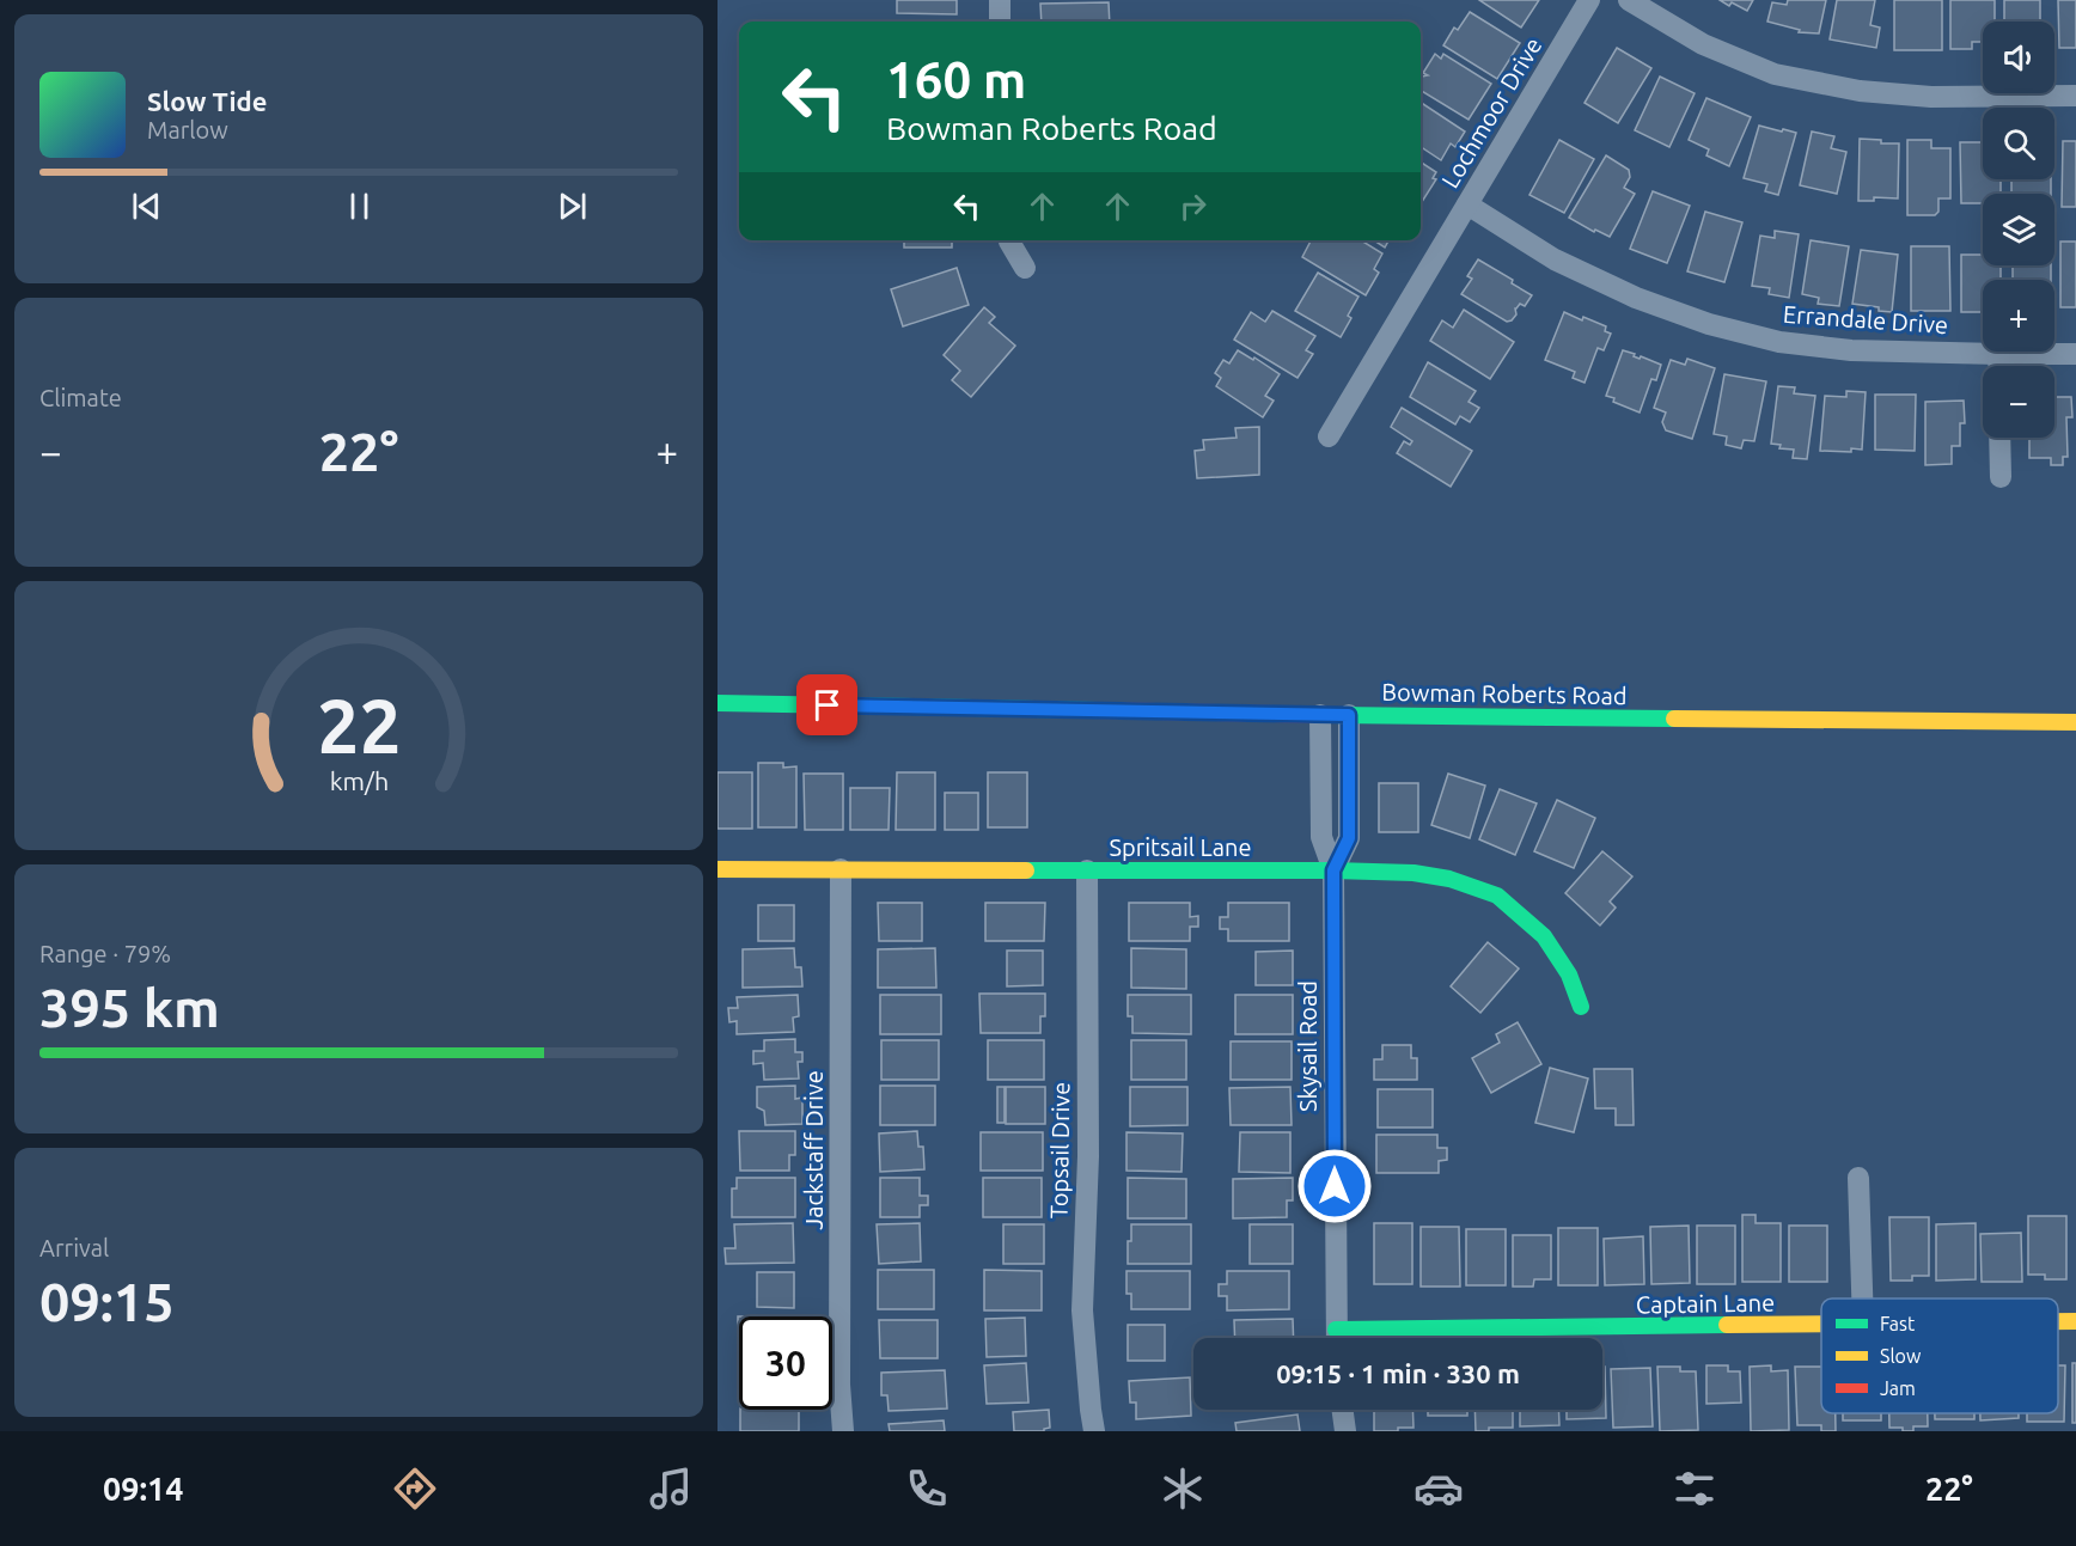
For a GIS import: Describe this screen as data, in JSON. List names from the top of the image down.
{
  "streets": {
    "street": [
      "Lochmoor Drive",
      "Errandale Drive",
      "Bowman Roberts Road",
      "Spritsail Lane",
      "Skysail Road",
      "Jackstaff Drive",
      "Topsail Drive",
      "Captain Lane"
    ]
  },
  "crossings": [
    ["Lochmoor Drive", "Errandale Drive"],
    ["Bowman Roberts Road", "Skysail Road"],
    ["Spritsail Lane", "Skysail Road"],
    ["Spritsail Lane", "Jackstaff Drive"],
    ["Spritsail Lane", "Topsail Drive"]
  ],
  "legend": ["Fast", "Slow", "Jam"],
  "page": {
    "map_buttons": ["+", "−"],
    "turn": ["160 m", "Bowman Roberts Road"],
    "song": ["Slow Tide", "Marlow"],
    "tile": [
      "Climate",
      ["Range · 79%", "395 km"],
      ["Arrival", "09:15"]
    ],
    "heat": ["−", "22°", "+"],
    "limit": "30",
    "trip": "09:15 · 1 min · 330 m",
    "tabs": ["09:14", "22°"],
    "gauge": ["22", "km/h"]
  }
}
